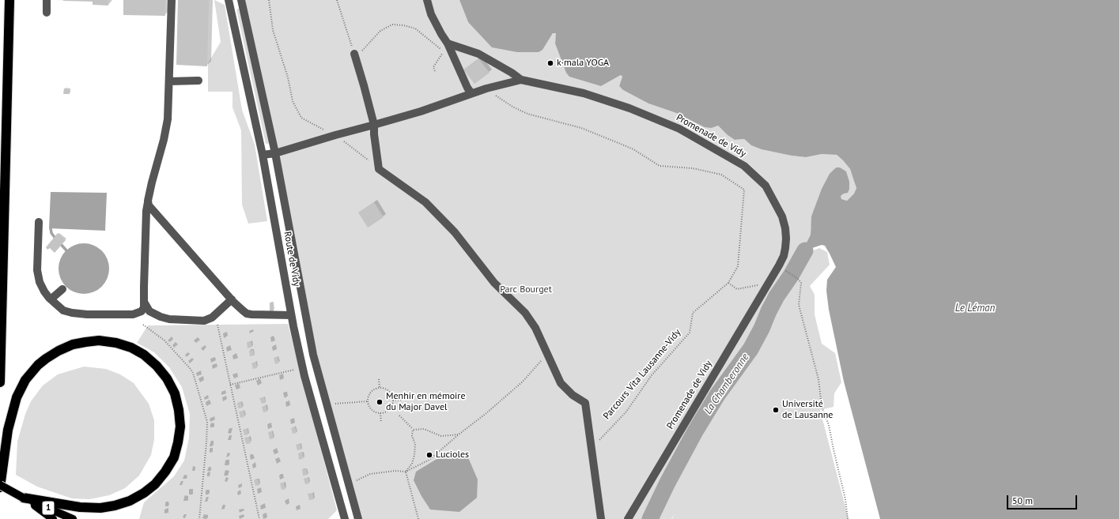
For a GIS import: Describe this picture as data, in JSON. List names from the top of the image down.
{
  "streets": {
    "main road": ["1"],
    "street": ["Promenade de Vidy", "Route de Vidy"],
    "path": ["Parcours Vita Lausanne-Vidy"]
  },
  "crossings": [
    ["Promenade de Vidy", "Route de Vidy"],
    ["Promenade de Vidy", "Parcours Vita Lausanne-Vidy"]
  ],
  "water": ["Le Léman", "La Chamberonne"],
  "parks": ["Parc Bourget"],
  "places": [
    "k·mala YOGA",
    "Menhir en mémoire du Major Davel",
    "Université de Lausanne",
    "Lucioles"
  ],
  "scale_bar": "50 m"
}
